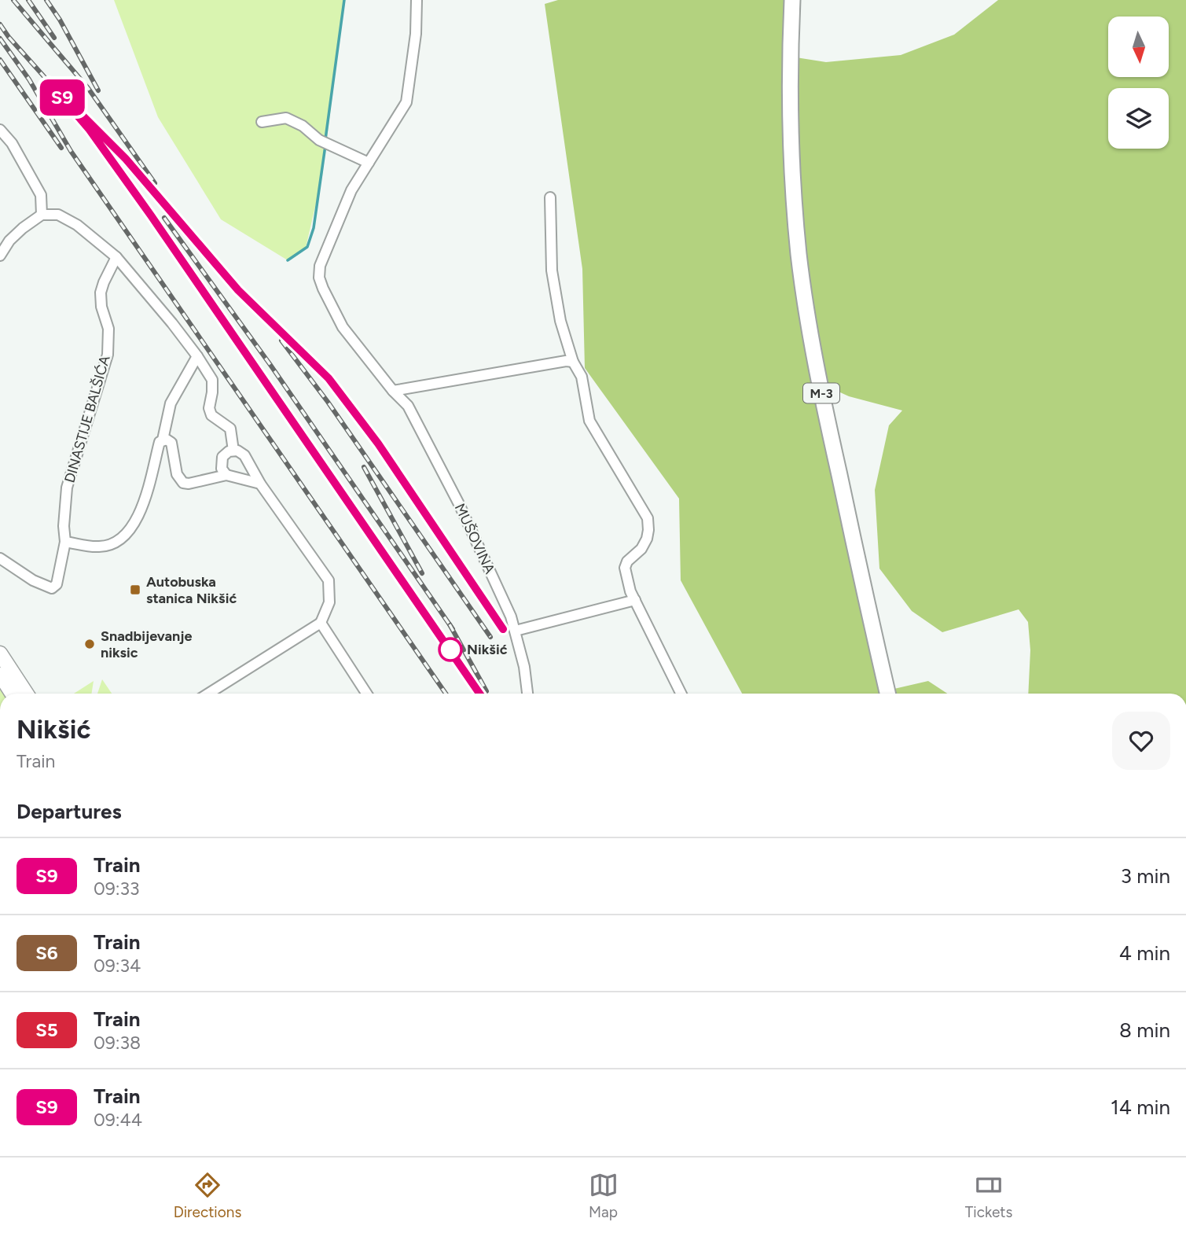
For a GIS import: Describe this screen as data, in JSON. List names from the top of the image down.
{
  "streets": {
    "main road": ["M-3"],
    "street": ["DINASTIJE BALŠIĆA", "MUŠOVINA"]
  },
  "places": {
    "transit": ["Autobuska stanica Nikšić"],
    "other": ["Snadbijevanje niksic", "Nikšić"]
  },
  "north": "bottom",
  "page": {
    "on_map": "S9",
    "heading": [
      ["Nikšić", "Train"],
      "Departures"
    ],
    "list": [
      {
        "mark": "S9",
        "name": "Train",
        "note": "09:33",
        "value": "3 min"
      },
      {
        "mark": "S6",
        "name": "Train",
        "note": "09:34",
        "value": "4 min"
      },
      {
        "mark": "S5",
        "name": "Train",
        "note": "09:38",
        "value": "8 min"
      },
      {
        "mark": "S9",
        "name": "Train",
        "note": "09:44",
        "value": "14 min"
      }
    ],
    "tabs": ["Directions", "Map", "Tickets"]
  }
}
